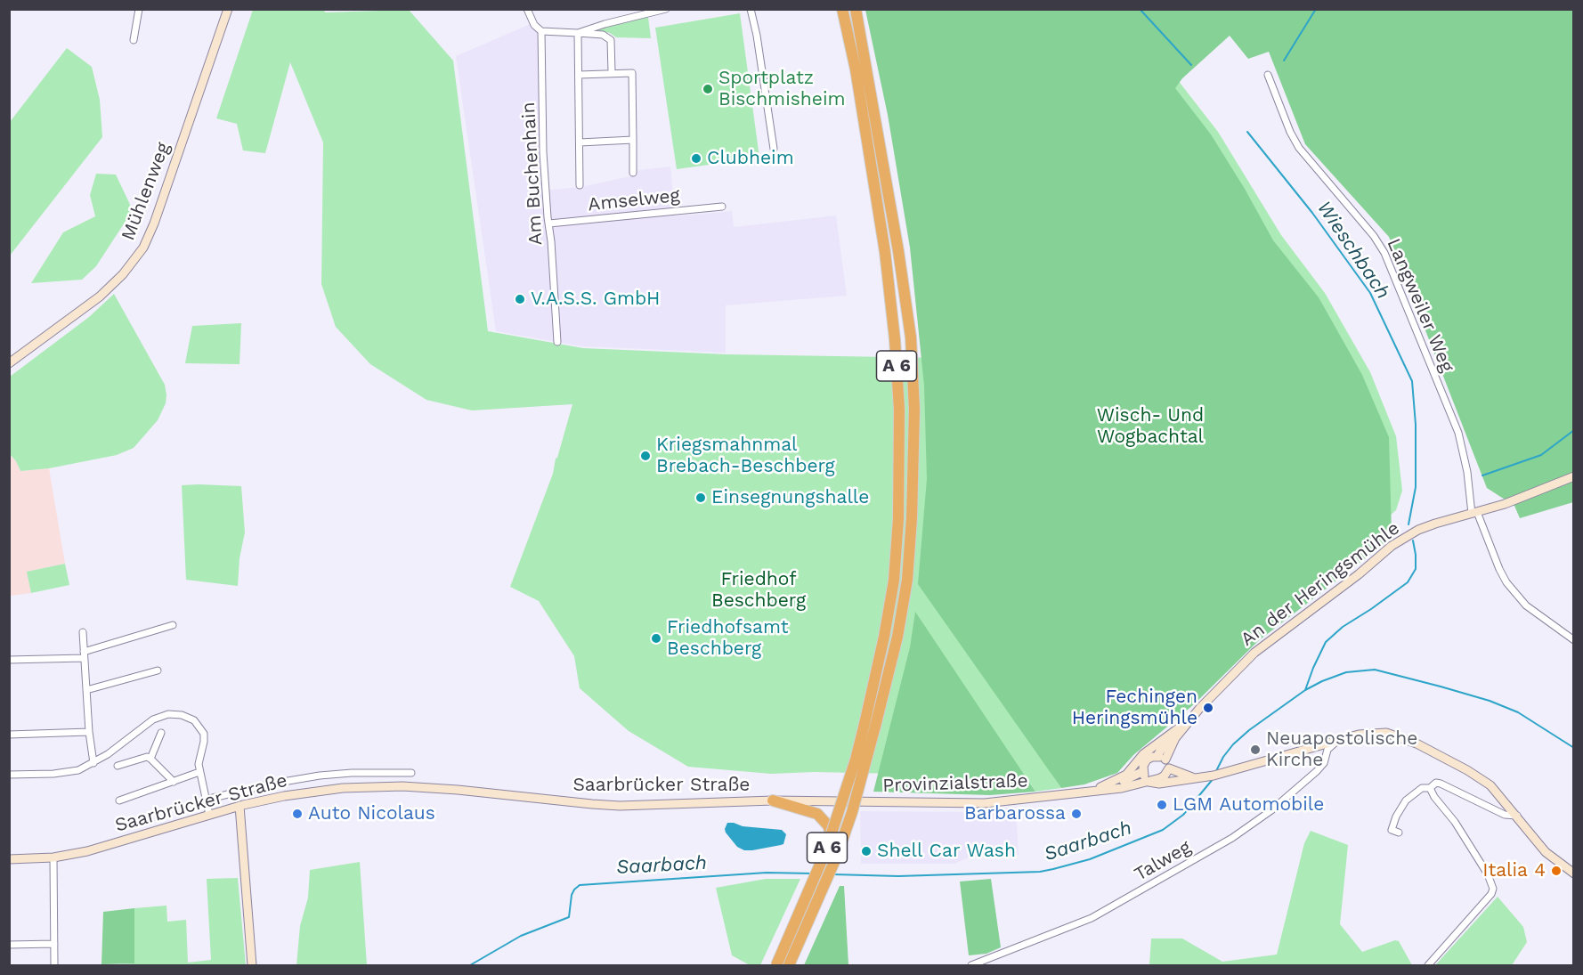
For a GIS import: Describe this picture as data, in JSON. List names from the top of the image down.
{
  "streets": {
    "highway": ["A 6"],
    "main road": [
      "Mühlenweg",
      "An der Heringsmühle",
      "Provinzialstraße",
      "Saarbrücker Straße"
    ],
    "street": [
      "Am Buchenhain",
      "Amselweg",
      "Langweiler Weg",
      "Talweg"
    ]
  },
  "crossings": [
    ["Am Buchenhain", "Amselweg"],
    ["Langweiler Weg", "An der Heringsmühle"],
    ["A 6", "Provinzialstraße"],
    ["A 6", "Saarbrücker Straße"],
    ["An der Heringsmühle", "Provinzialstraße"],
    ["Provinzialstraße", "Saarbrücker Straße"],
    ["Provinzialstraße", "Talweg"]
  ],
  "water": ["Wieschbach", "Saarbach"],
  "parks": ["Wisch- Und Wogbachtal", "Friedhof Beschberg"],
  "places": [
    "Sportplatz Bischmisheim",
    "Clubheim",
    "V.A.S.S. GmbH",
    "Kriegsmahnmal Brebach-Beschberg",
    "Einsegnungshalle",
    "Friedhofsamt Beschberg",
    "Fechingen Heringsmühle",
    "Neuapostolische Kirche",
    "LGM Automobile",
    "Auto Nicolaus",
    "Barbarossa",
    "Shell Car Wash",
    "Italia 4"
  ]
}
